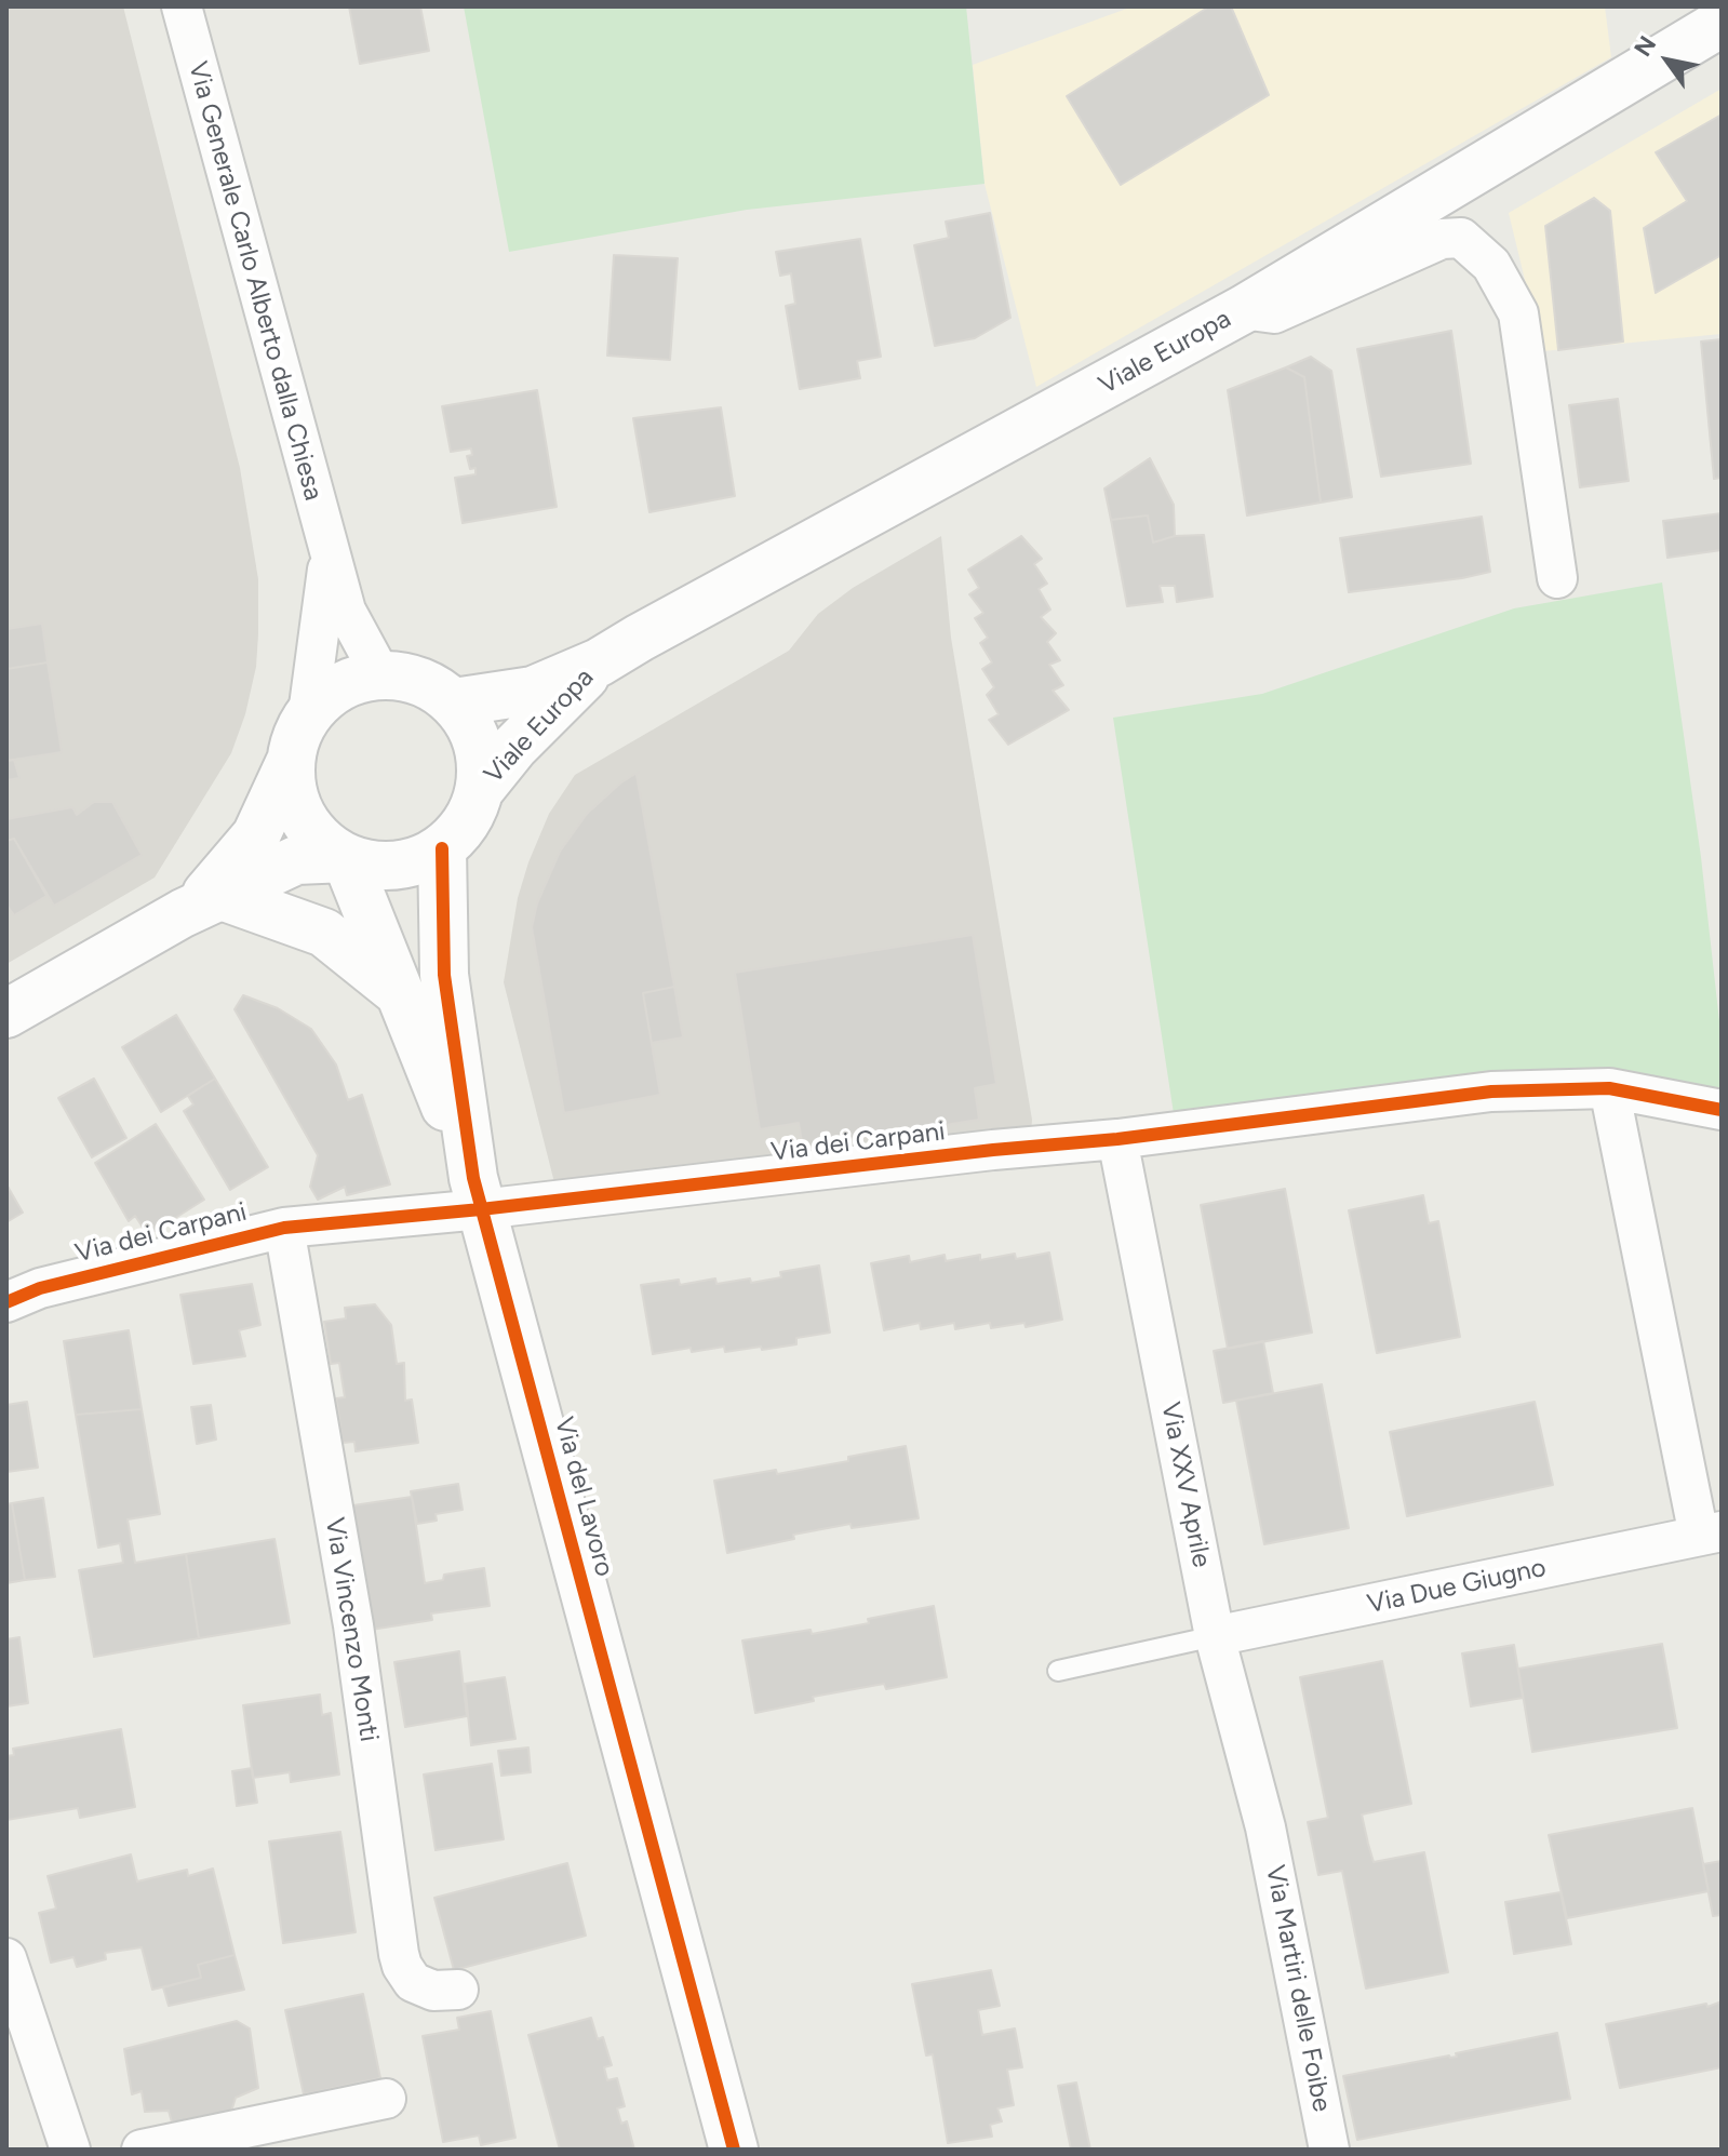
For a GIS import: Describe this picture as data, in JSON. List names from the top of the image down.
{
  "streets": {
    "main road": ["Viale Europa", "Via del Lavoro"],
    "street": [
      "Via Generale Carlo Alberto dalla Chiesa",
      "Via dei Carpani",
      "Via XXV Aprile",
      "Via Due Giugno",
      "Via Vincenzo Monti",
      "Via Martiri delle Foibe"
    ]
  },
  "crossings": [
    ["Via Generale Carlo Alberto dalla Chiesa", "Viale Europa"],
    ["Via Generale Carlo Alberto dalla Chiesa", "Via del Lavoro"],
    ["Viale Europa", "Via del Lavoro"],
    ["Via dei Carpani", "Via XXV Aprile"],
    ["Via dei Carpani", "Via del Lavoro"],
    ["Via dei Carpani", "Via Due Giugno"],
    ["Via dei Carpani", "Via Vincenzo Monti"],
    ["Via XXV Aprile", "Via Due Giugno"],
    ["Via XXV Aprile", "Via Martiri delle Foibe"]
  ],
  "north": "top left"
}
